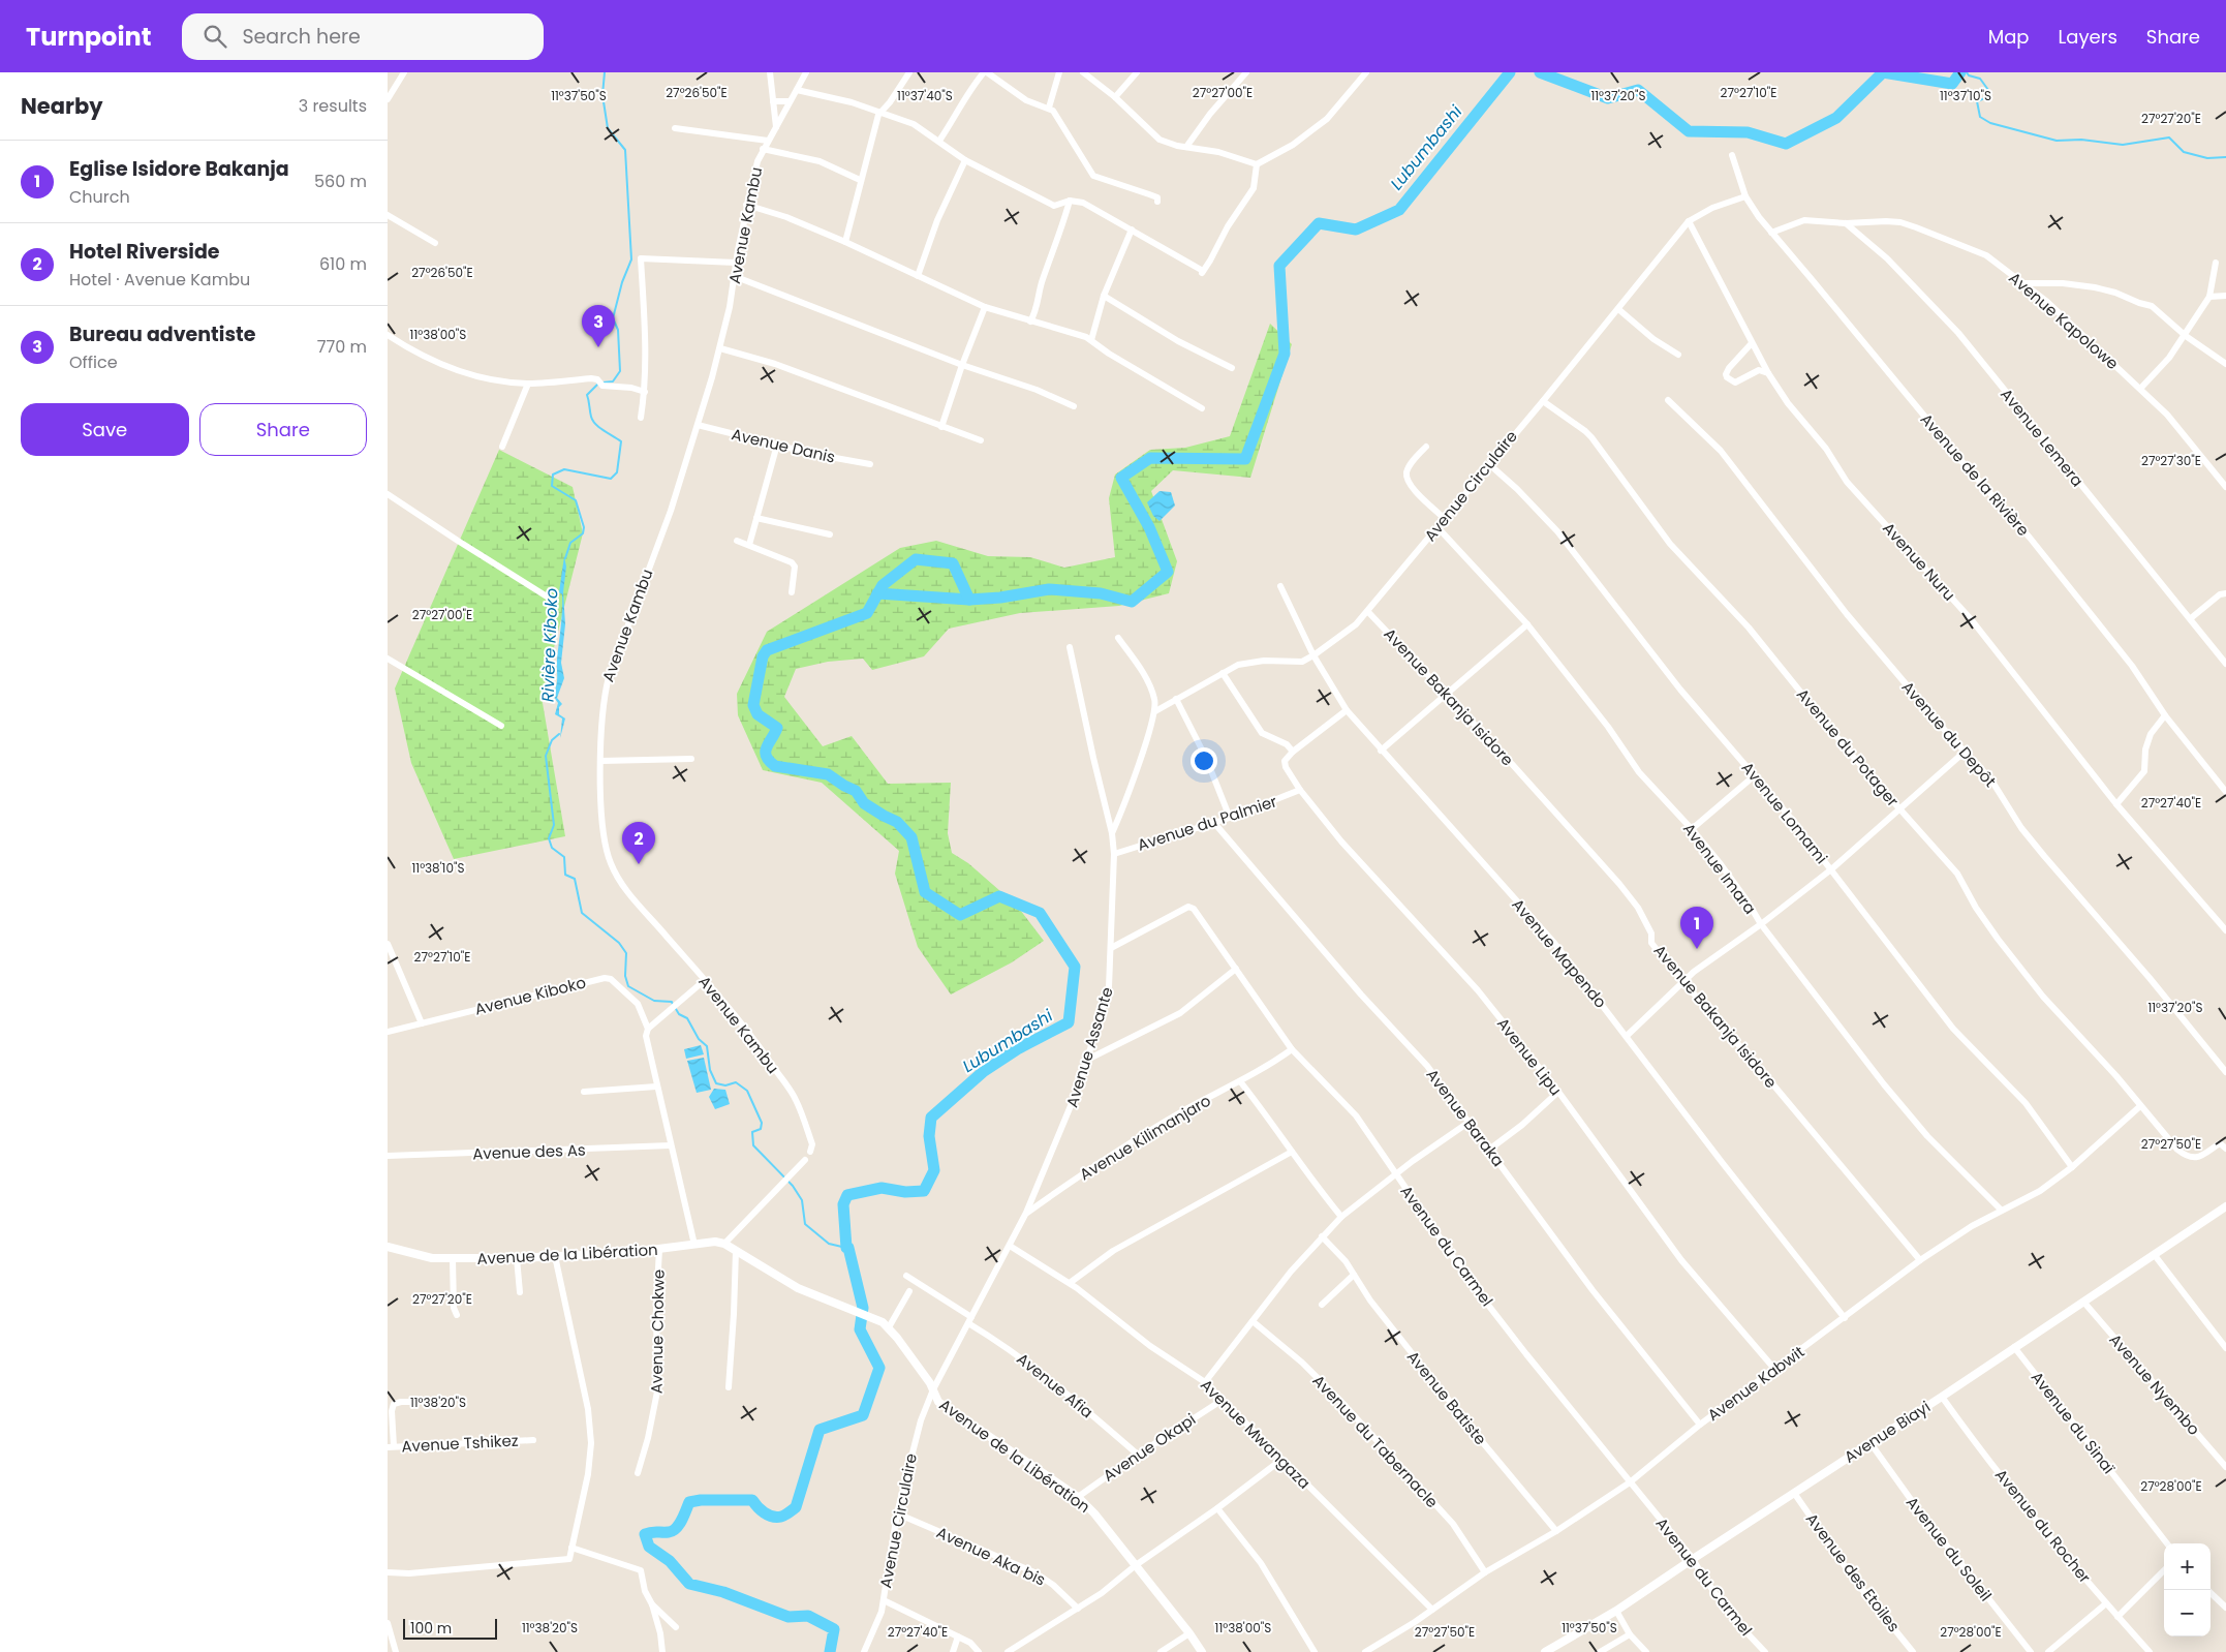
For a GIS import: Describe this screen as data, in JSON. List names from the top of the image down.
{
  "streets": {
    "street": [
      "Avenue Kambu",
      "Avenue Kapolowe",
      "Avenue Lemera",
      "Avenue Danis",
      "Avenue de la Rivière",
      "Avenue Circulaire",
      "Avenue Nuru",
      "Avenue Bakanja Isidore",
      "Avenue du Depôt",
      "Avenue du Potager",
      "Avenue Lomami",
      "Avenue du Palmier",
      "Avenue Imara",
      "Avenue Mapendo",
      "Avenue Kiboko",
      "Avenue Assante",
      "Avenue Lipu",
      "Avenue Baraka",
      "Avenue Kilimanjaro",
      "Avenue des As",
      "Avenue du Carmel",
      "Avenue de la Libération",
      "Avenue Chokwe",
      "Avenue Kabwit",
      "Avenue Nyembo",
      "Avenue Afia",
      "Avenue Batiste",
      "Avenue du Sinaï",
      "Avenue Biayi",
      "Avenue Mwangaza",
      "Avenue du Tabernacle",
      "Avenue Tshikez",
      "Avenue Okapi",
      "Avenue du Rocher",
      "Avenue du Soleil",
      "Avenue Aka bis",
      "Avenue des Etoiles"
    ]
  },
  "crossings": [
    ["Avenue Kambu", "Avenue Danis"],
    ["Avenue Kapolowe", "Avenue Lemera"],
    ["Avenue Kapolowe", "Avenue de la Rivière"],
    ["Avenue de la Rivière", "Avenue Circulaire"],
    ["Avenue Circulaire", "Avenue Bakanja Isidore"],
    ["Avenue Circulaire", "Avenue du Potager"],
    ["Avenue Circulaire", "Avenue Lomami"],
    ["Avenue Circulaire", "Avenue Imara"],
    ["Avenue Circulaire", "Avenue Mapendo"],
    ["Avenue Circulaire", "Avenue Assante"],
    ["Avenue Circulaire", "Avenue de la Libération"],
    ["Avenue Circulaire", "Avenue Aka bis"],
    ["Avenue Bakanja Isidore", "Avenue Kabwit"],
    ["Avenue du Potager", "Avenue Kabwit"],
    ["Avenue Lomami", "Avenue Kabwit"],
    ["Avenue du Palmier", "Avenue Assante"],
    ["Avenue du Palmier", "Avenue Lipu"],
    ["Avenue du Palmier", "Avenue Baraka"],
    ["Avenue Imara", "Avenue Kabwit"],
    ["Avenue Mapendo", "Avenue Kabwit"],
    ["Avenue Assante", "Avenue Kilimanjaro"],
    ["Avenue Assante", "Avenue du Carmel"],
    ["Avenue Assante", "Avenue de la Libération"],
    ["Avenue Assante", "Avenue Afia"],
    ["Avenue Assante", "Avenue Mwangaza"],
    ["Avenue Lipu", "Avenue Kabwit"],
    ["Avenue Baraka", "Avenue Kabwit"],
    ["Avenue Kilimanjaro", "Avenue du Carmel"],
    ["Avenue du Carmel", "Avenue Kabwit"],
    ["Avenue du Carmel", "Avenue Biayi"],
    ["Avenue de la Libération", "Avenue Chokwe"],
    ["Avenue de la Libération", "Avenue Okapi"],
    ["Avenue Kabwit", "Avenue Batiste"],
    ["Avenue Kabwit", "Avenue Mwangaza"],
    ["Avenue Kabwit", "Avenue du Tabernacle"],
    ["Avenue Nyembo", "Avenue Biayi"],
    ["Avenue Afia", "Avenue Okapi"],
    ["Avenue du Sinaï", "Avenue Biayi"],
    ["Avenue Biayi", "Avenue du Rocher"],
    ["Avenue Biayi", "Avenue du Soleil"],
    ["Avenue Biayi", "Avenue des Etoiles"],
    ["Avenue Mwangaza", "Avenue Okapi"]
  ],
  "water": ["Lubumbashi", "Rivière Kiboko"],
  "scale_bar": "100 m",
  "page": {
    "header": "Turnpoint",
    "search": "Search here",
    "nav": ["Map", "Layers", "Share"],
    "heading": ["Nearby", "3 results"],
    "list": [
      {
        "mark": "1",
        "name": "Eglise Isidore Bakanja",
        "note": "Church",
        "value": "560 m"
      },
      {
        "mark": "2",
        "name": "Hotel Riverside",
        "note": "Hotel · Avenue Kambu",
        "value": "610 m"
      },
      {
        "mark": "3",
        "name": "Bureau adventiste",
        "note": "Office",
        "value": "770 m"
      }
    ],
    "pins": ["3", "2", "1"],
    "buttons": ["Save", "Share"],
    "map_buttons": ["+", "−"],
    "scale": "100 m"
  },
  "coordinates": [
    "27°26'50\"E",
    "27°27'00\"E",
    "27°27'10\"E",
    "11°37'50\"S",
    "11°37'40\"S",
    "11°37'20\"S",
    "11°37'10\"S",
    "27°27'20\"E",
    "11°38'00\"S",
    "27°27'30\"E",
    "27°27'40\"E",
    "11°38'10\"S",
    "27°27'50\"E",
    "11°38'20\"S",
    "27°28'00\"E"
  ]
}
